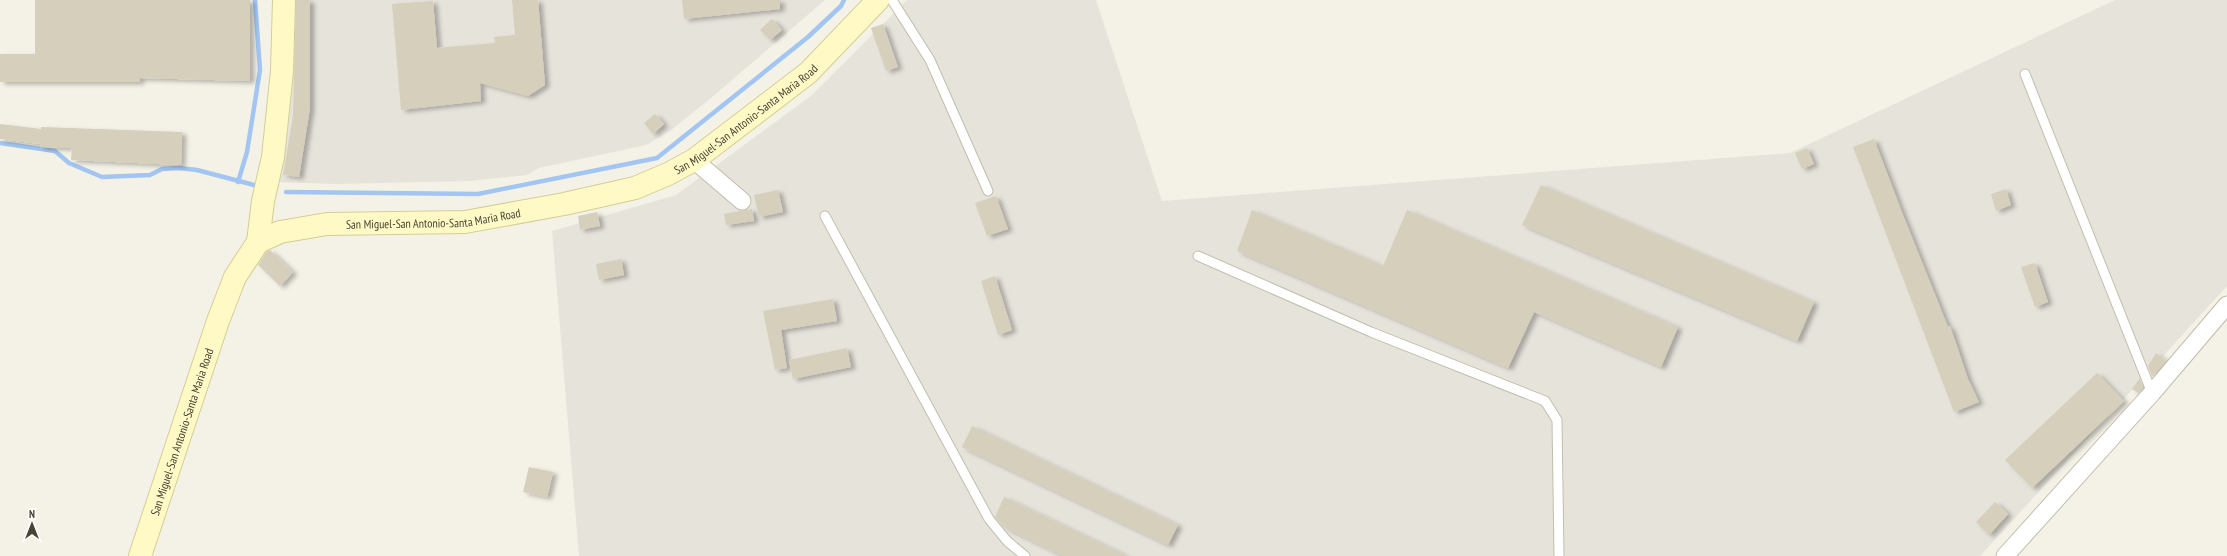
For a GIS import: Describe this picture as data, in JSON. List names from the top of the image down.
{
  "streets": {
    "street": ["San Miguel-San Antonio-Santa Maria Road"]
  },
  "north": "top"
}
